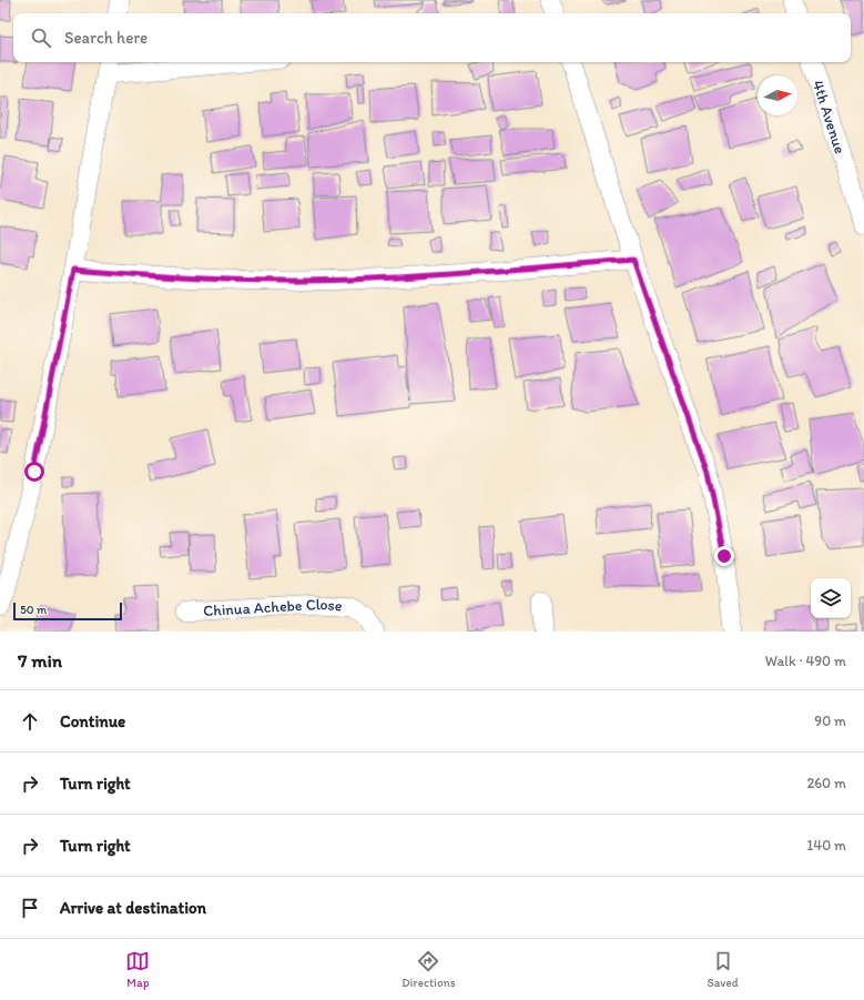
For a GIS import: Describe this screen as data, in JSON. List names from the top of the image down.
{
  "streets": {
    "street": ["4th Avenue", "Chinua Achebe Close"]
  },
  "scale_bar": "50 m",
  "north": "right",
  "page": {
    "search": "Search here",
    "scale": "50 m",
    "heading": ["7 min", "Walk · 490 m"],
    "list": [
      ["Continue", "90 m"],
      ["Turn right", "260 m"],
      ["Turn right", "140 m"],
      "Arrive at destination"
    ],
    "nav": ["Map", "Directions", "Saved"]
  }
}
